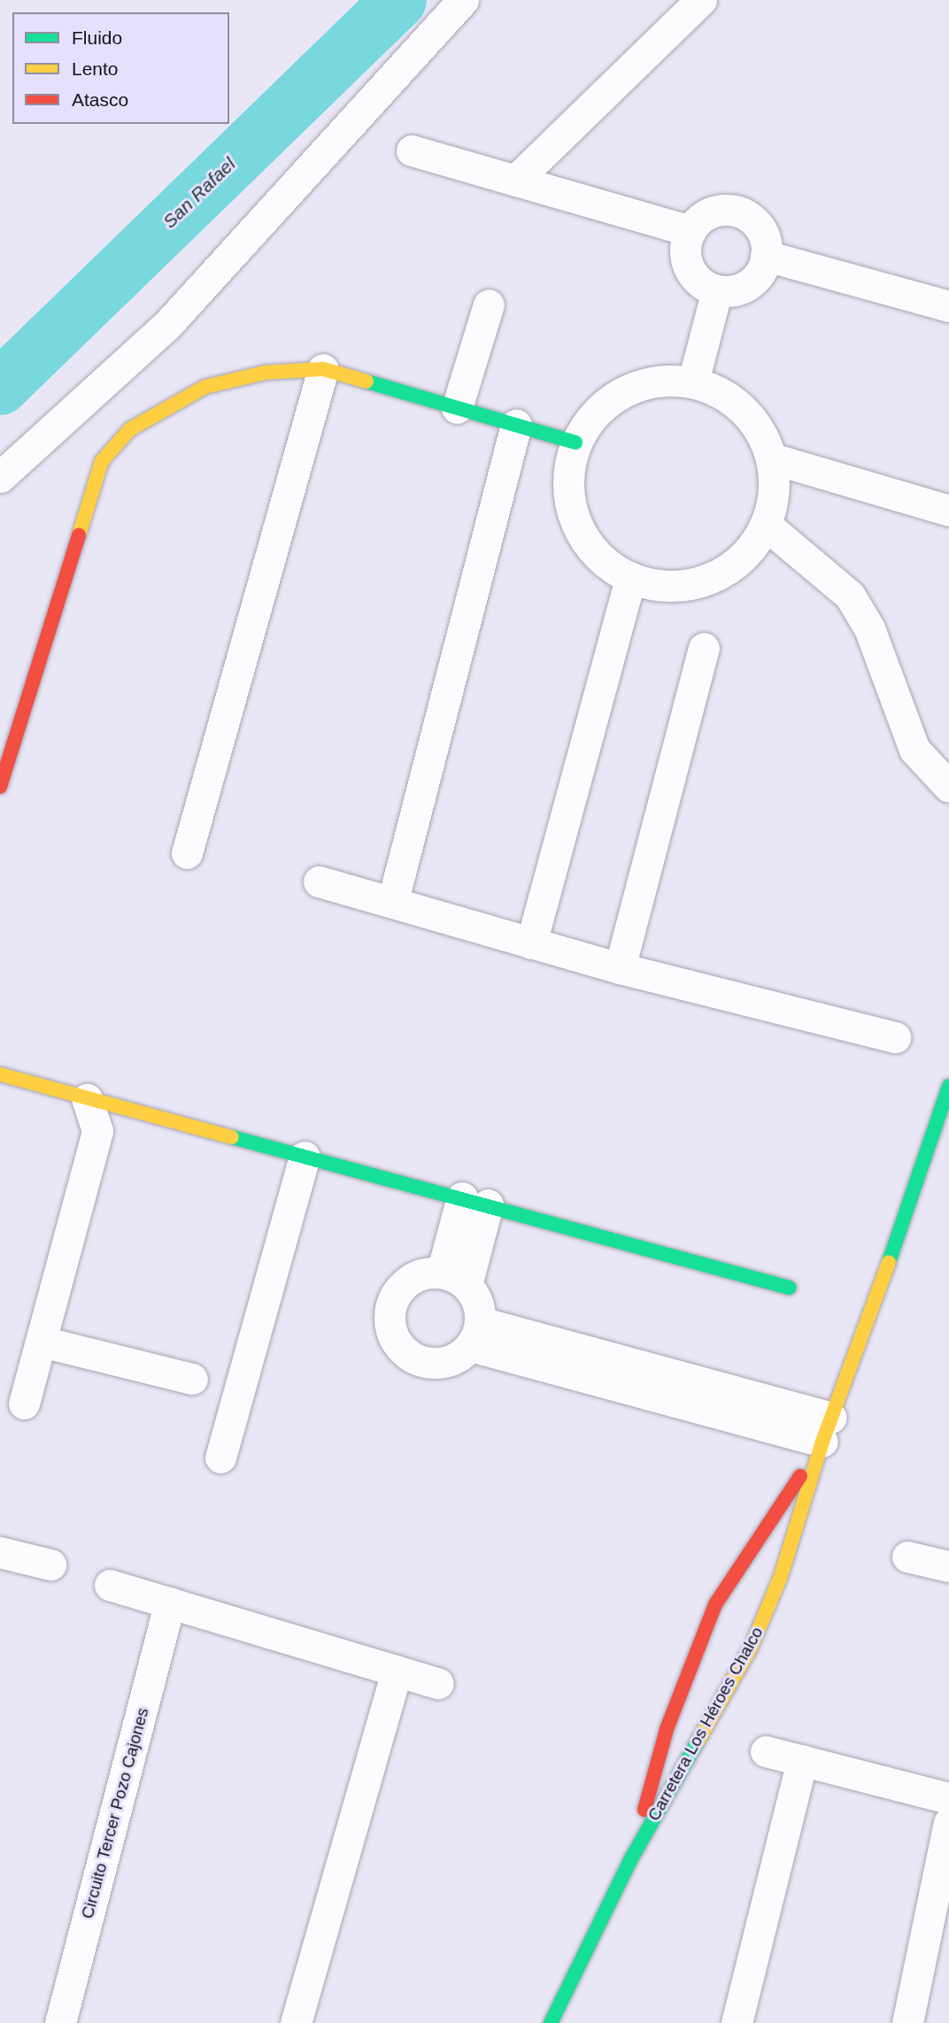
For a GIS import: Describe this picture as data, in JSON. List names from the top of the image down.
{
  "streets": {
    "street": ["Carretera Los Héroes Chalco", "Circuito Tercer Pozo Cajones"]
  },
  "water": ["San Rafael"],
  "legend": ["Fluido", "Lento", "Atasco"]
}
